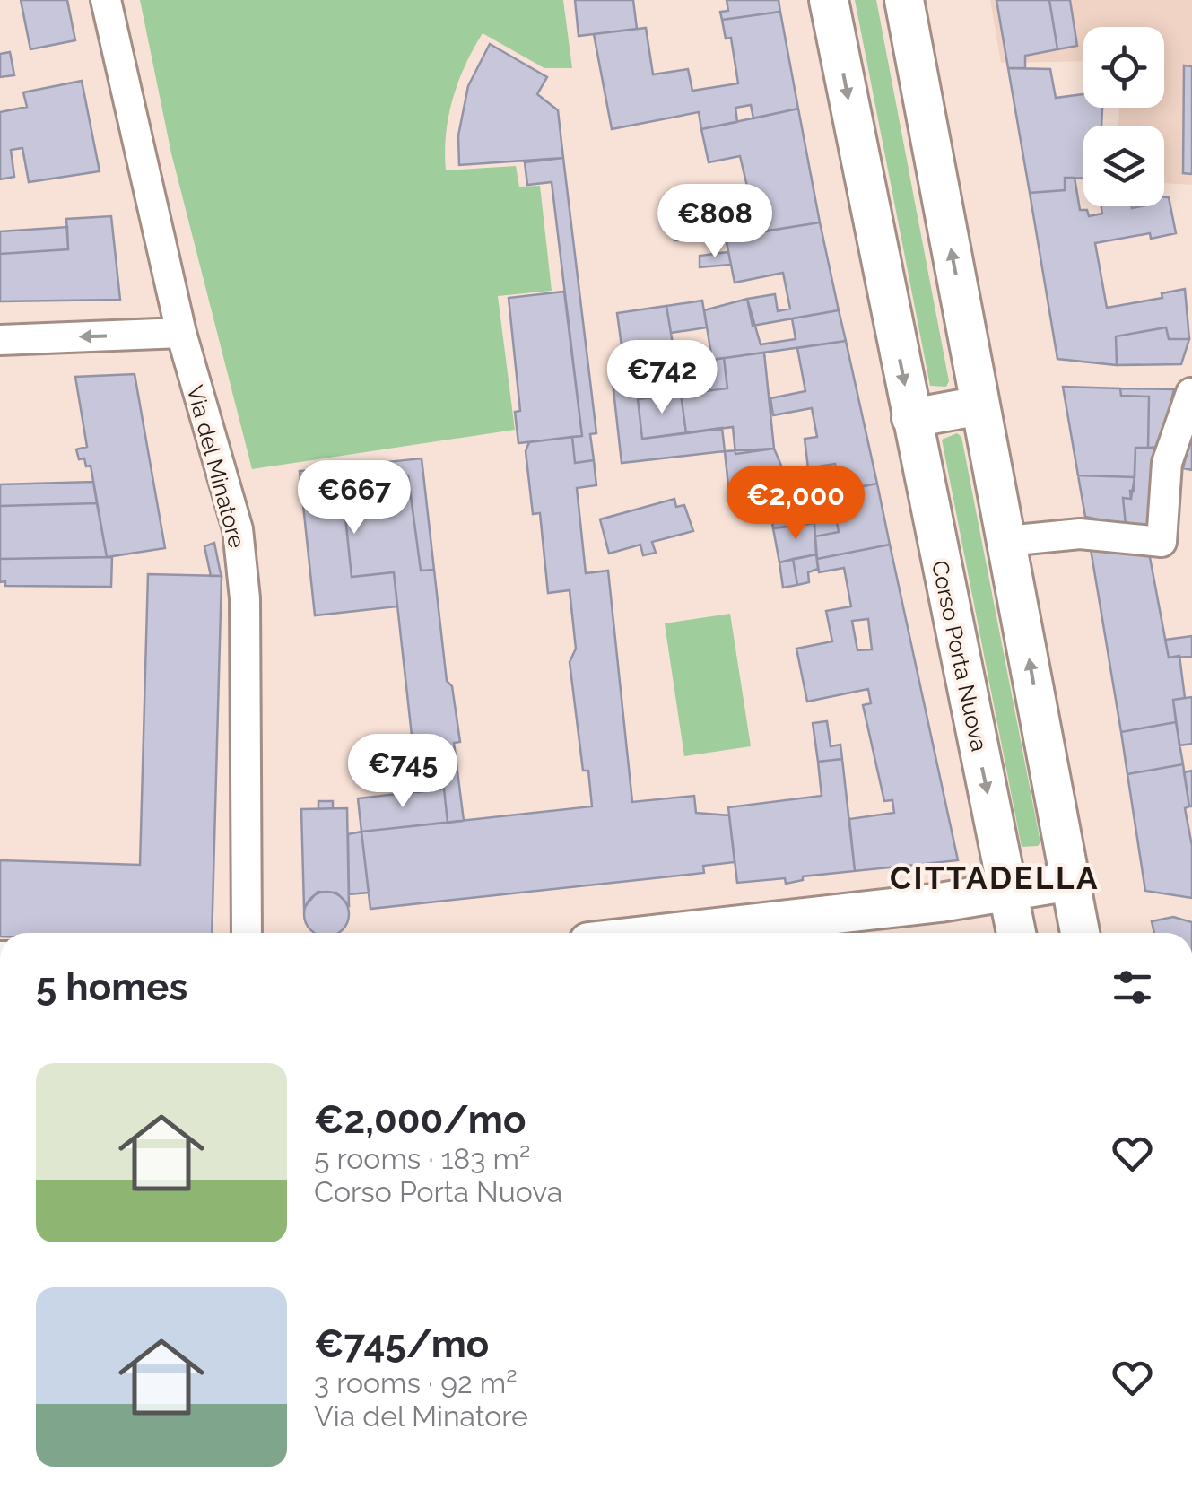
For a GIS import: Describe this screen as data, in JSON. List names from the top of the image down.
{
  "streets": {
    "street": ["Via del Minatore", "Corso Porta Nuova"]
  },
  "districts": ["CITTADELLA"],
  "page": {
    "price": [
      "€808",
      "€742",
      "€667",
      "€2,000",
      "€745"
    ],
    "heading": "5 homes",
    "list": [
      {
        "name": "€2,000/mo",
        "note": "5 rooms · 183 m² · Corso Porta Nuova"
      },
      {
        "name": "€745/mo",
        "note": "3 rooms · 92 m² · Via del Minatore"
      }
    ]
  }
}
